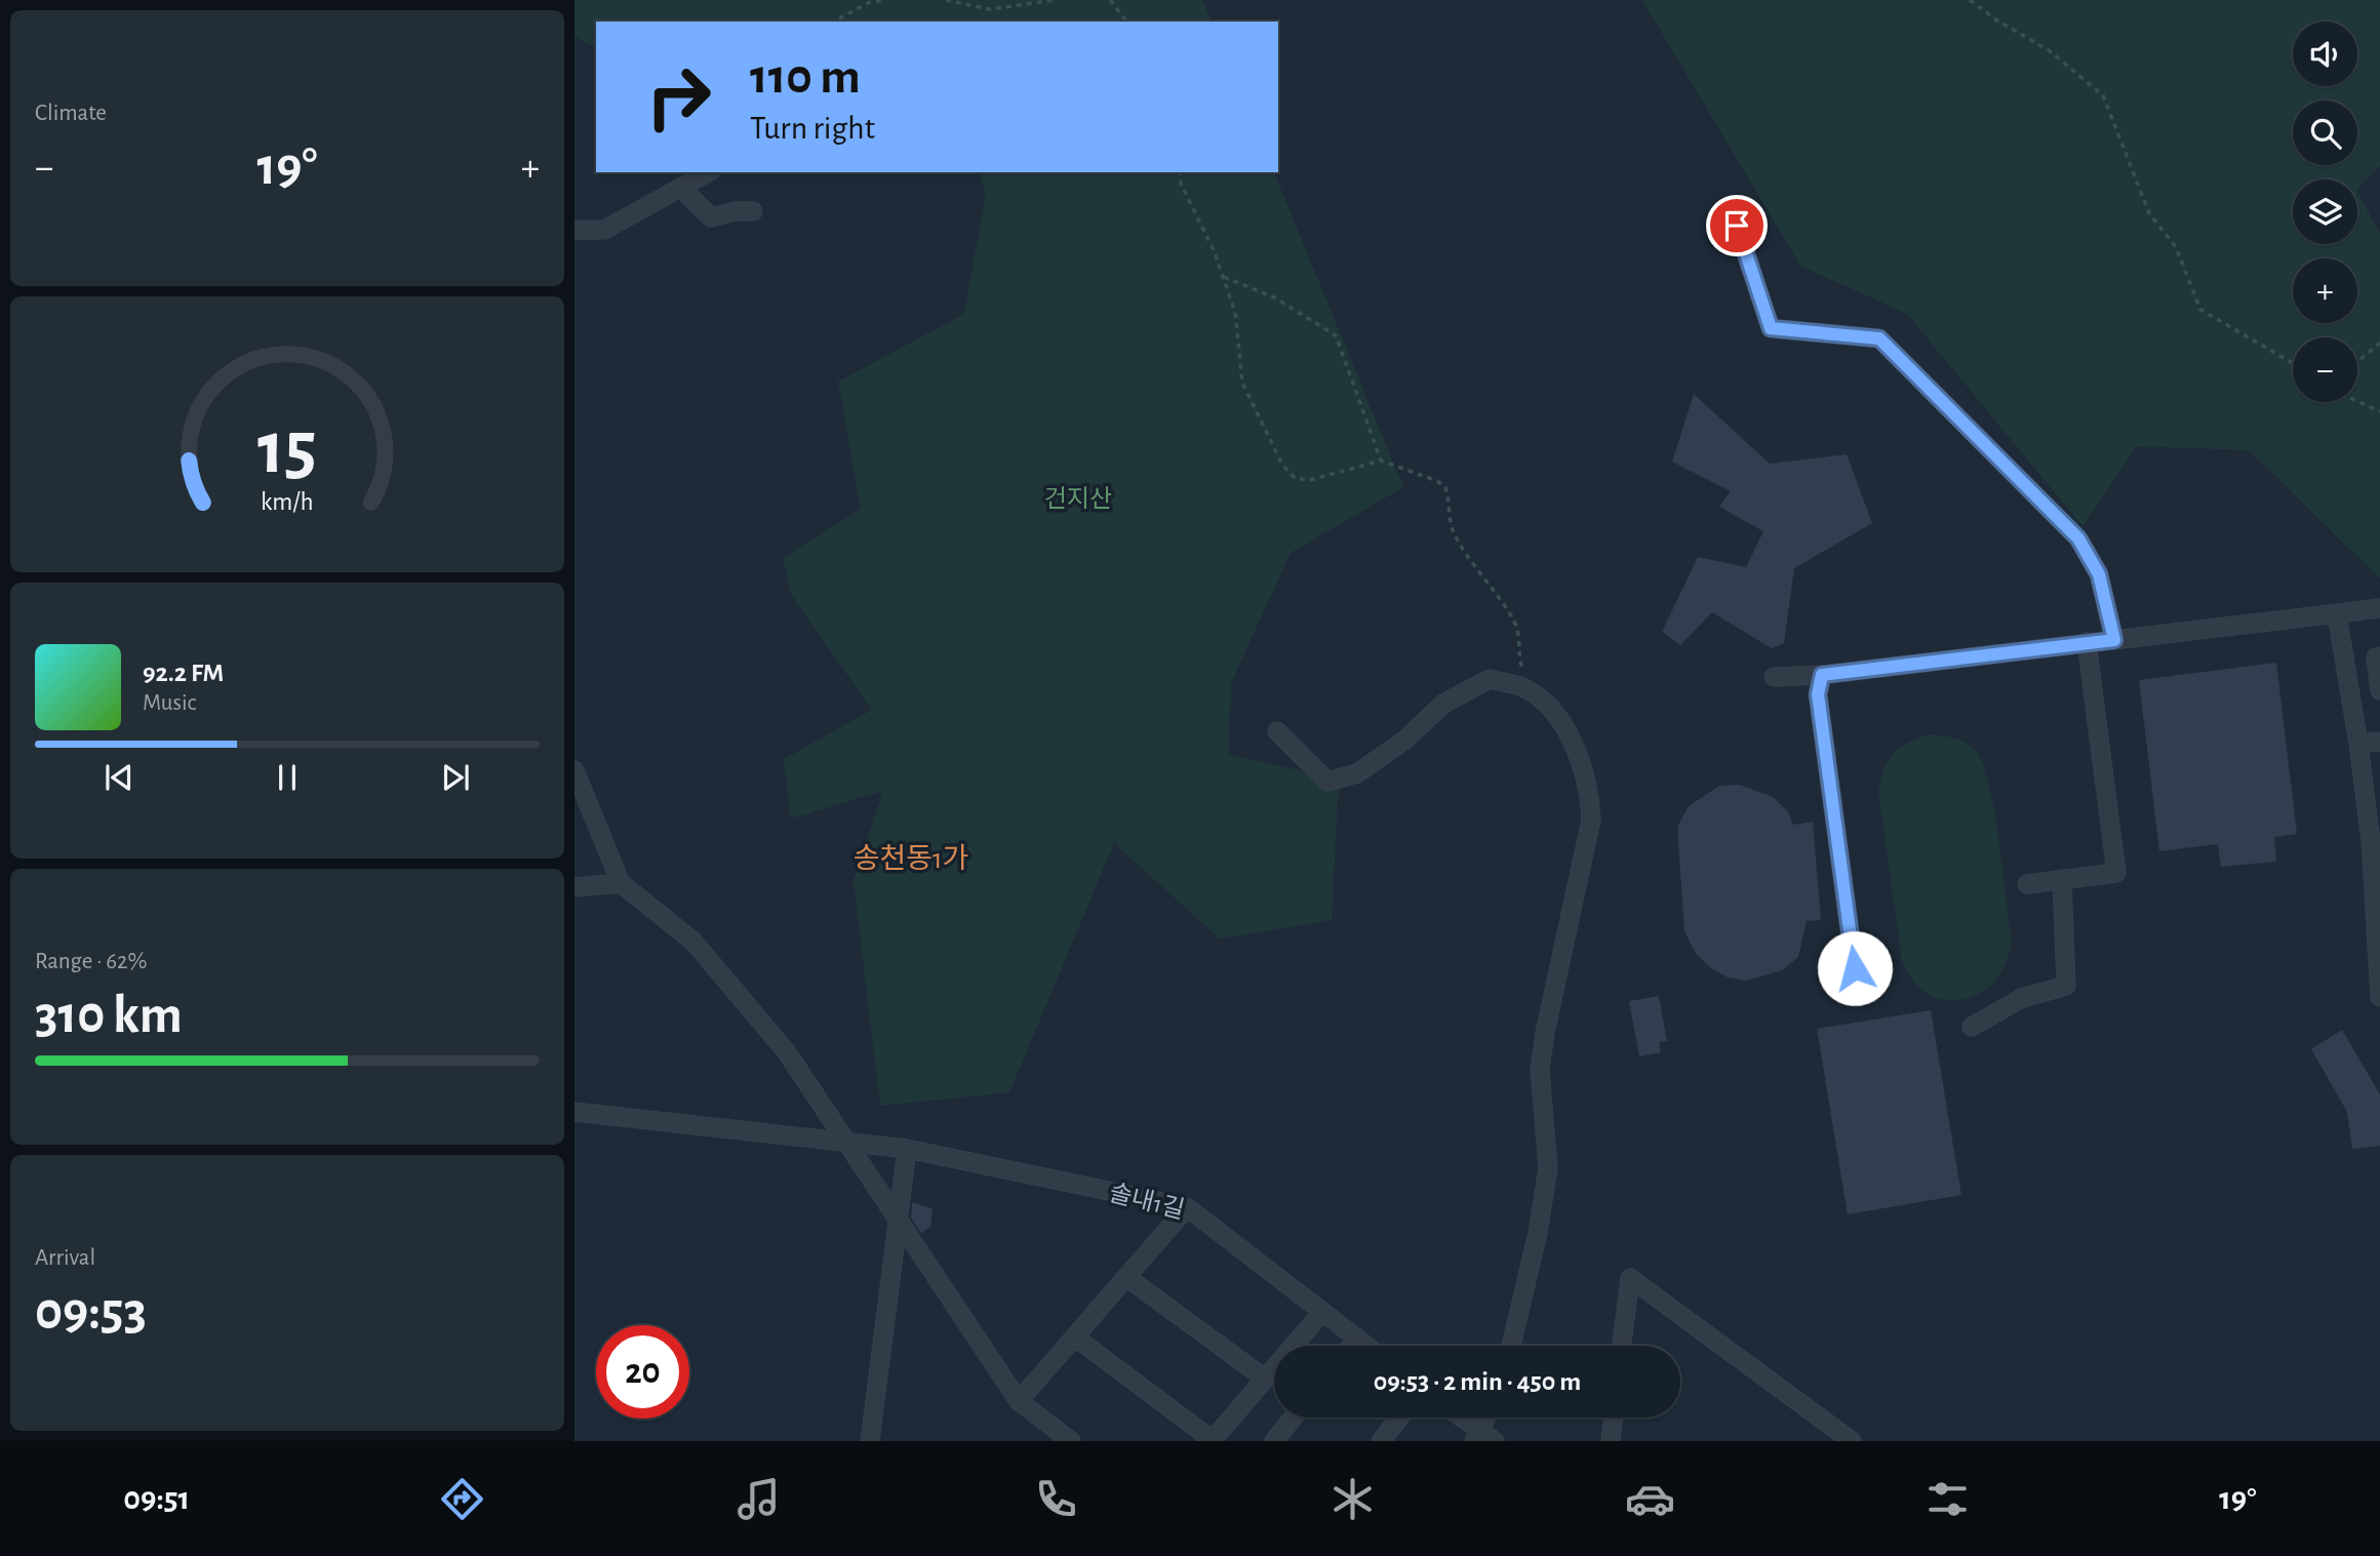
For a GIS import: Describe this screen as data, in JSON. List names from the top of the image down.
{
  "streets": {
    "street": ["솔내1길"]
  },
  "districts": ["송천동1가"],
  "parks": ["건지산"],
  "page": {
    "tile": [
      "Climate",
      ["Range · 62%", "310 km"],
      ["Arrival", "09:53"]
    ],
    "map_buttons": ["+", "−"],
    "turn": ["110 m", "Turn right"],
    "heat": ["−", "19°", "+"],
    "song": ["92.2 FM", "Music"],
    "limit": "20",
    "trip": "09:53 · 2 min · 450 m",
    "tabs": ["09:51", "19°"],
    "gauge": ["15", "km/h"]
  }
}
